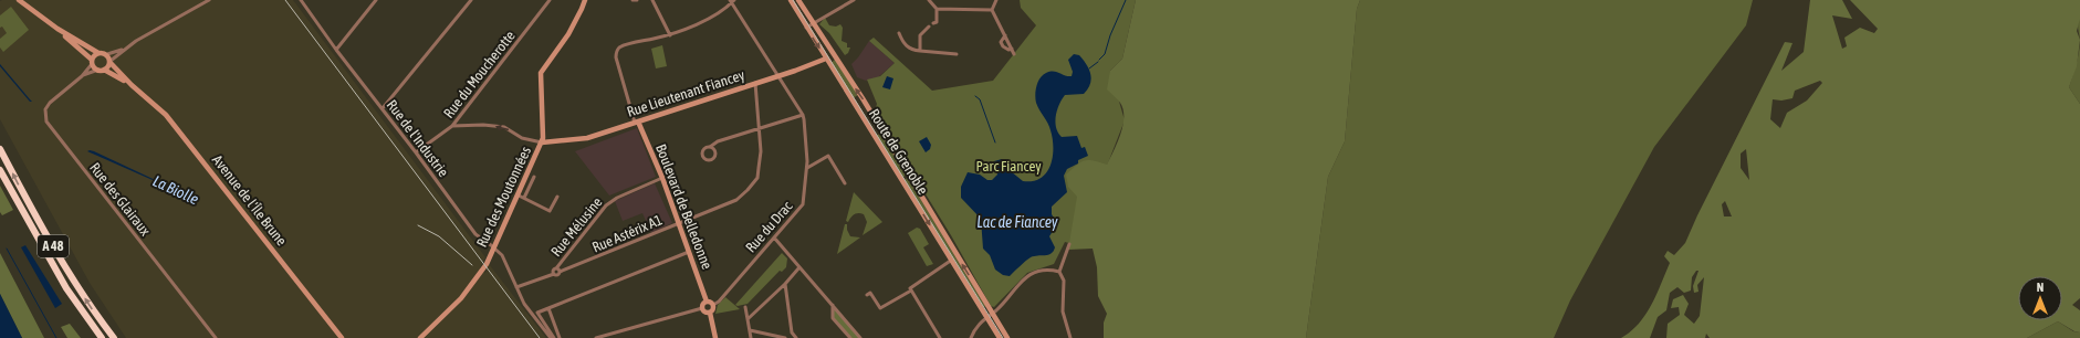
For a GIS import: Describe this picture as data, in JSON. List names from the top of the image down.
{
  "streets": {
    "highway": ["A 48"],
    "street": [
      "Rue du Moucherotte",
      "Rue Lieutenant Fiancey",
      "Rue de l'Industrie",
      "Route de Grenoble",
      "Rue des Moutonnées",
      "Rue des Glairaux",
      "Avenue de l'Île Brune",
      "Boulevard de Belledonne",
      "Rue Mélusine",
      "Rue du Drac",
      "Rue Astérix A1"
    ]
  },
  "crossings": [
    ["Rue du Moucherotte", "Rue de l'Industrie"],
    ["Rue Lieutenant Fiancey", "Route de Grenoble"],
    ["Rue Lieutenant Fiancey", "Rue des Moutonnées"],
    ["Rue Lieutenant Fiancey", "Boulevard de Belledonne"],
    ["Rue Lieutenant Fiancey", "Rue du Drac"],
    ["Rue Lieutenant Fiancey", "Rue Astérix A1"],
    ["Rue de l'Industrie", "Rue des Moutonnées"],
    ["Rue des Glairaux", "Avenue de l'Île Brune"],
    ["Boulevard de Belledonne", "Rue Mélusine"],
    ["Boulevard de Belledonne", "Rue du Drac"],
    ["Boulevard de Belledonne", "Rue Astérix A1"],
    ["Rue Mélusine", "Rue Astérix A1"]
  ],
  "water": ["La Biolle", "Lac de Fiancey"],
  "parks": ["Parc Fiancey"],
  "north": "top"
}
